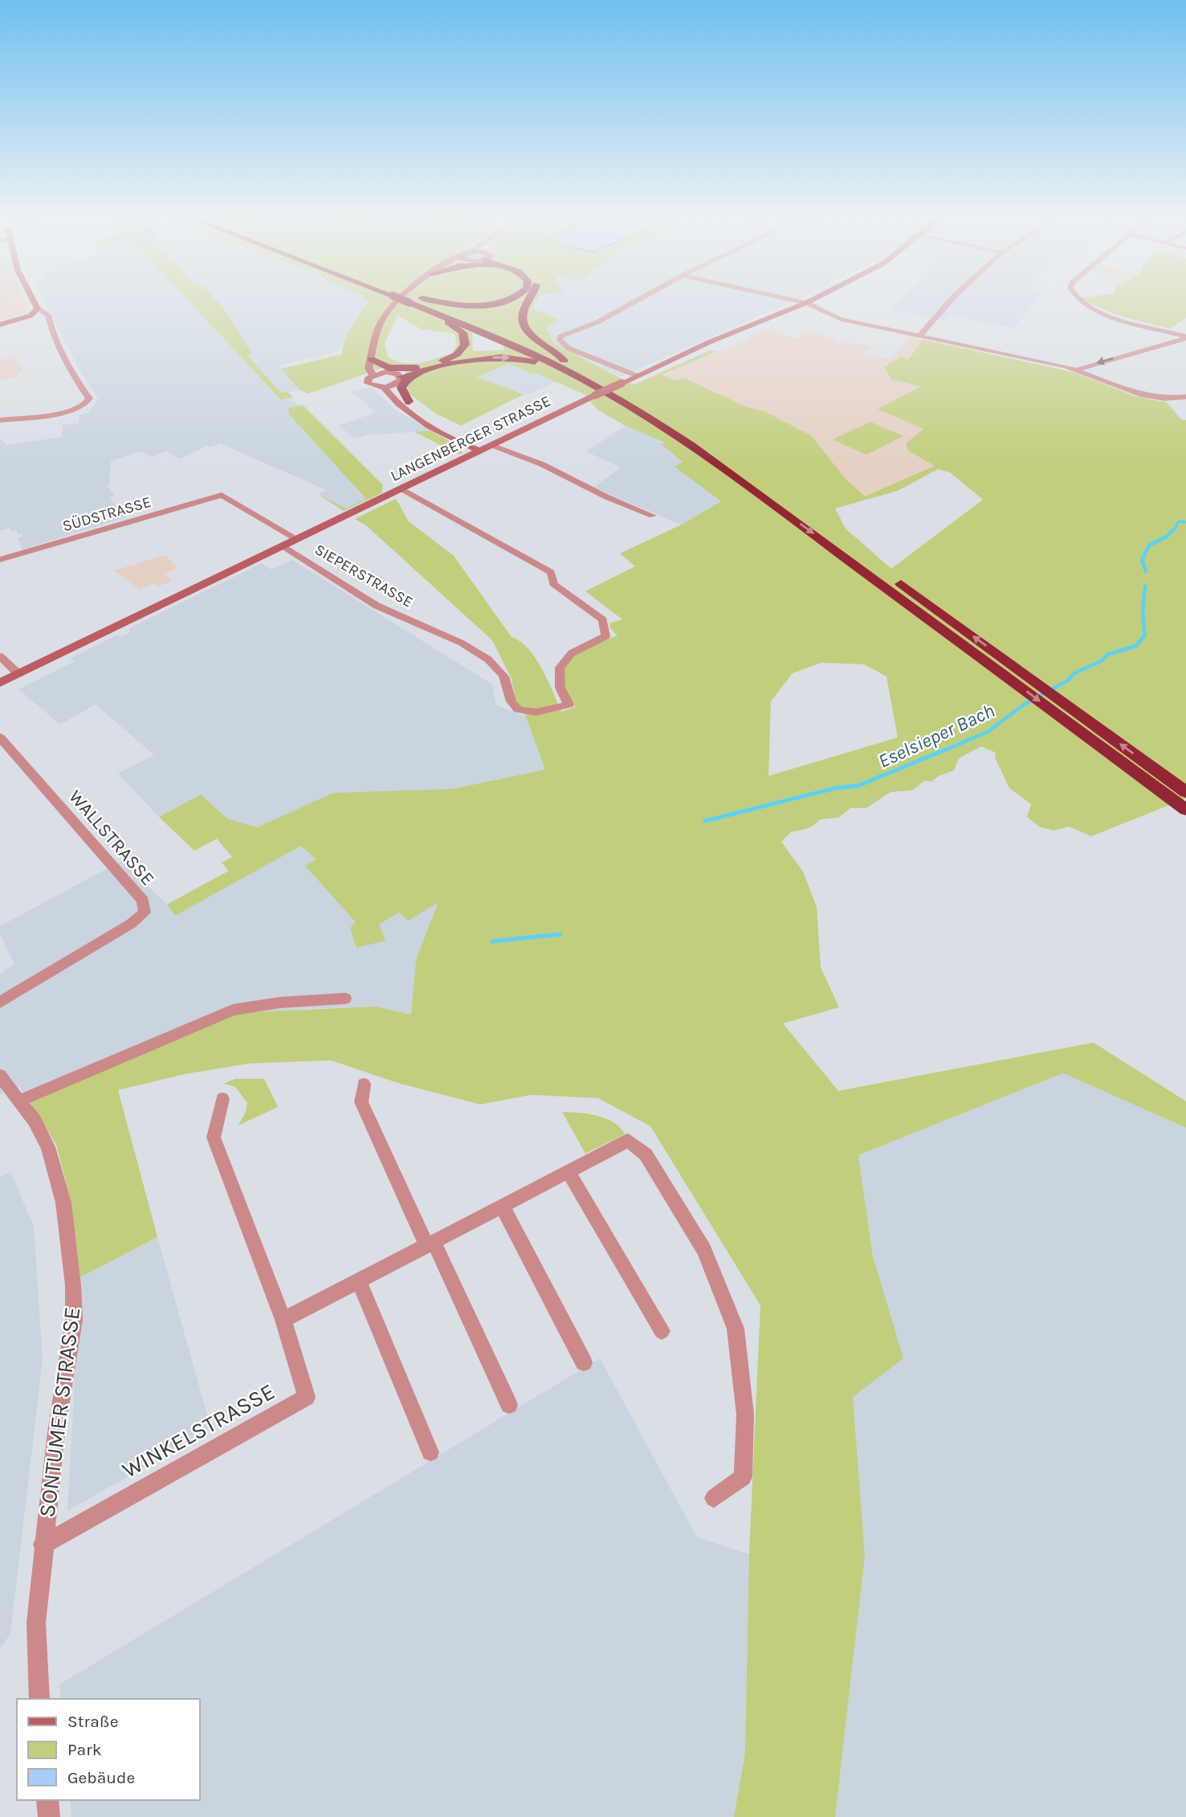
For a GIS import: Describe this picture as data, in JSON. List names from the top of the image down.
{
  "streets": {
    "main road": ["LANGENBERGER STRASSE"],
    "street": [
      "SÜDSTRASSE",
      "SIEPERSTRASSE",
      "WALLSTRASSE",
      "SONTUMER STRASSE",
      "WINKELSTRASSE"
    ]
  },
  "crossings": [
    ["LANGENBERGER STRASSE", "SÜDSTRASSE"],
    ["LANGENBERGER STRASSE", "SIEPERSTRASSE"],
    ["SONTUMER STRASSE", "WINKELSTRASSE"]
  ],
  "water": ["Eselsieper Bach"],
  "legend": ["Straße", "Park", "Gebäude"]
}
